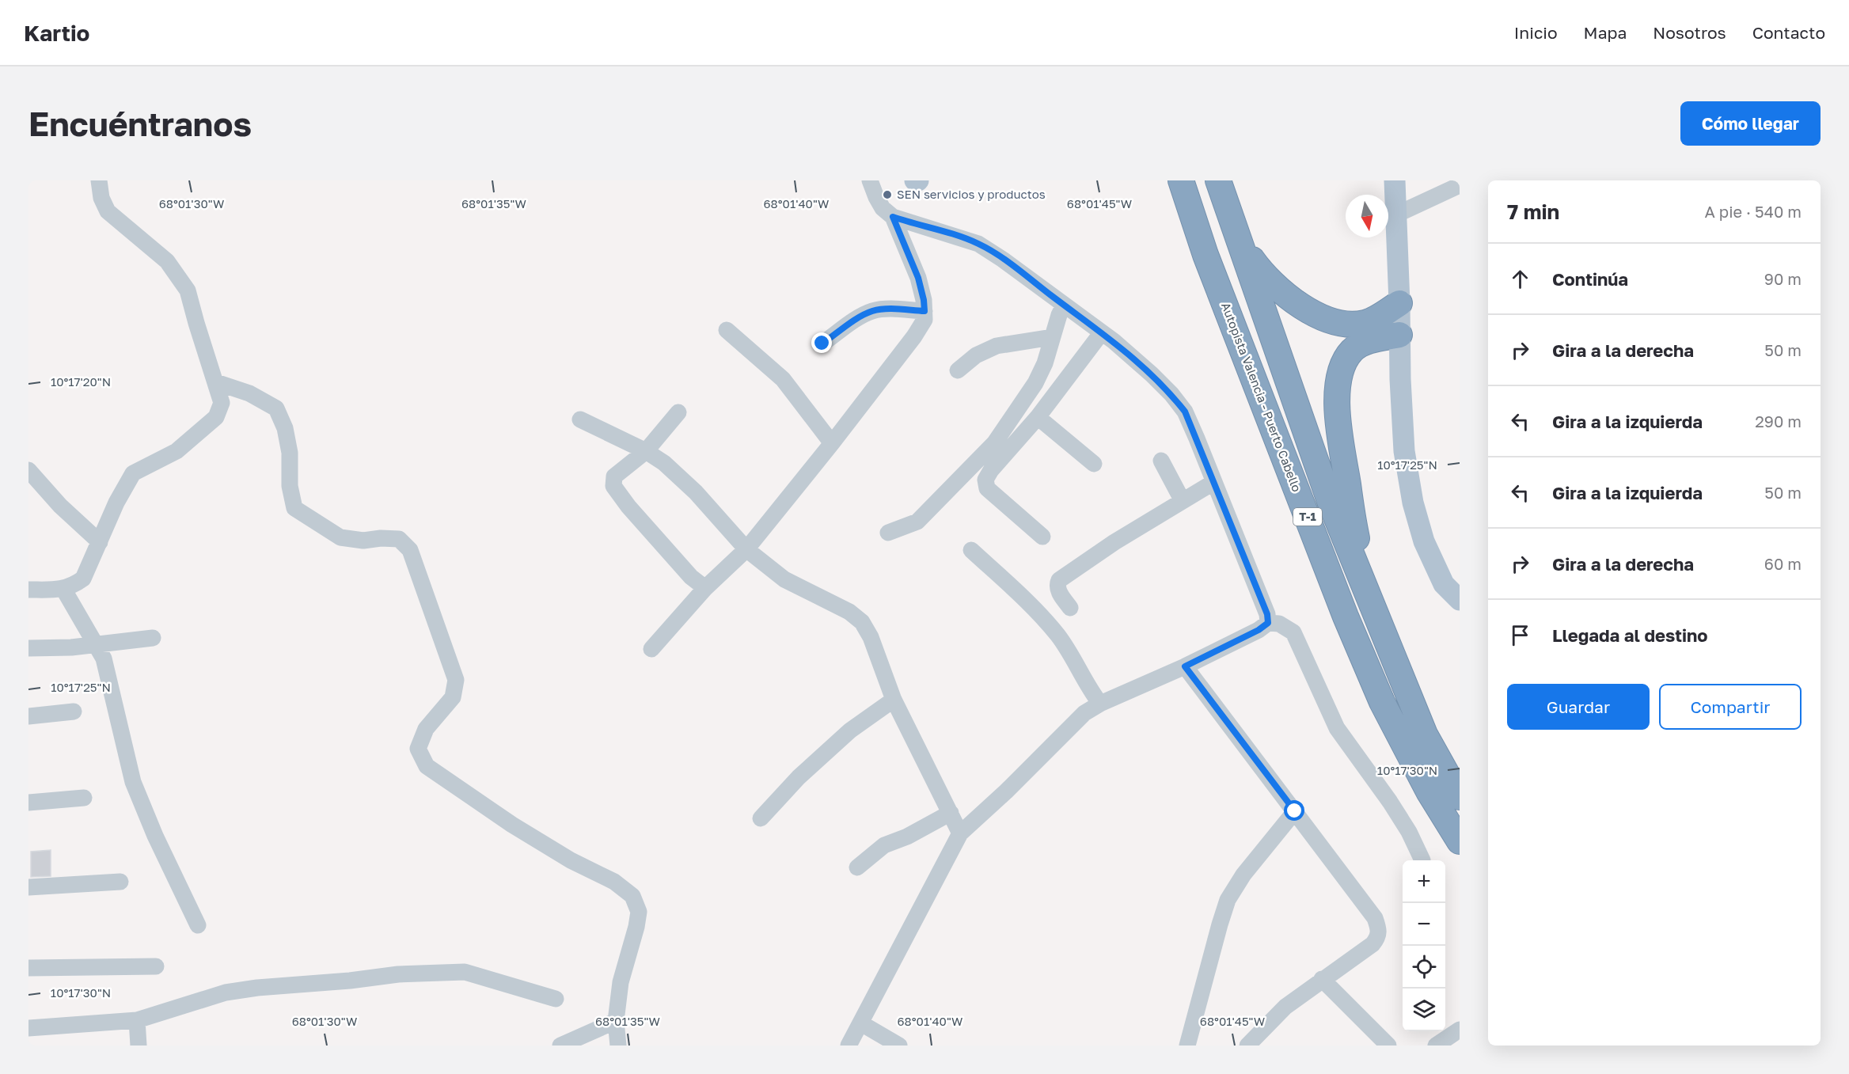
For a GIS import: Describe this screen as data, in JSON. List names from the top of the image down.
{
  "streets": {
    "highway": ["Autopista Valencia - Puerto Cabello", "T-1"]
  },
  "places": ["SEN servicios y productos"],
  "north": "bottom",
  "page": {
    "header": "Kartio",
    "nav": [
      "Inicio",
      "Mapa",
      "Nosotros",
      "Contacto"
    ],
    "buttons": [
      "Cómo llegar",
      ["Guardar", "Compartir"]
    ],
    "title": "Encuéntranos",
    "heading": ["7 min", "A pie · 540 m"],
    "list": [
      ["Continúa", "90 m"],
      ["Gira a la derecha", "50 m"],
      ["Gira a la izquierda", "290 m"],
      ["Gira a la izquierda", "50 m"],
      ["Gira a la derecha", "60 m"],
      "Llegada al destino"
    ],
    "map_buttons": ["+", "−"]
  },
  "coordinates": [
    "68°01'30\"W",
    "68°01'35\"W",
    "68°01'40\"W",
    "68°01'45\"W",
    "10°17'20\"N",
    "10°17'25\"N",
    "10°17'30\"N"
  ]
}
